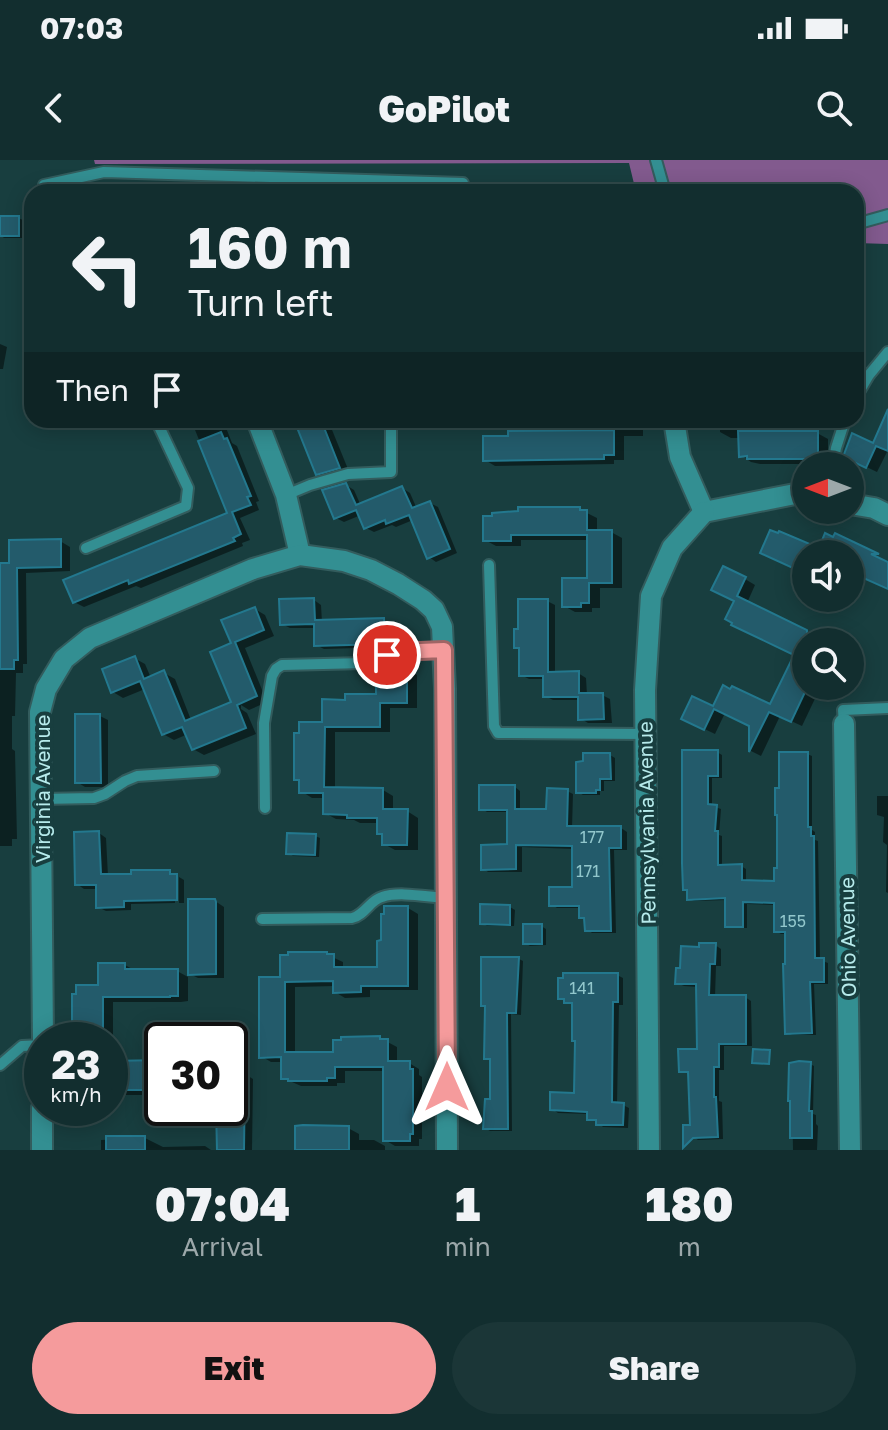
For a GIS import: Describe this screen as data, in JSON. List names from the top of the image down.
{
  "streets": {
    "street": ["Virginia Avenue", "Pennsylvania Avenue", "Ohio Avenue"]
  },
  "house_numbers": [
    "177",
    "171",
    "155",
    "141"
  ],
  "north": "left",
  "page": {
    "status": "07:03",
    "header": "GoPilot",
    "turn": ["160 m", "Turn left"],
    "then": "Then",
    "speed": "23 km/h",
    "limit": "30",
    "eta": [
      "07:04",
      "Arrival",
      "1",
      "min",
      "180",
      "m"
    ],
    "buttons": ["Exit", "Share"]
  }
}
